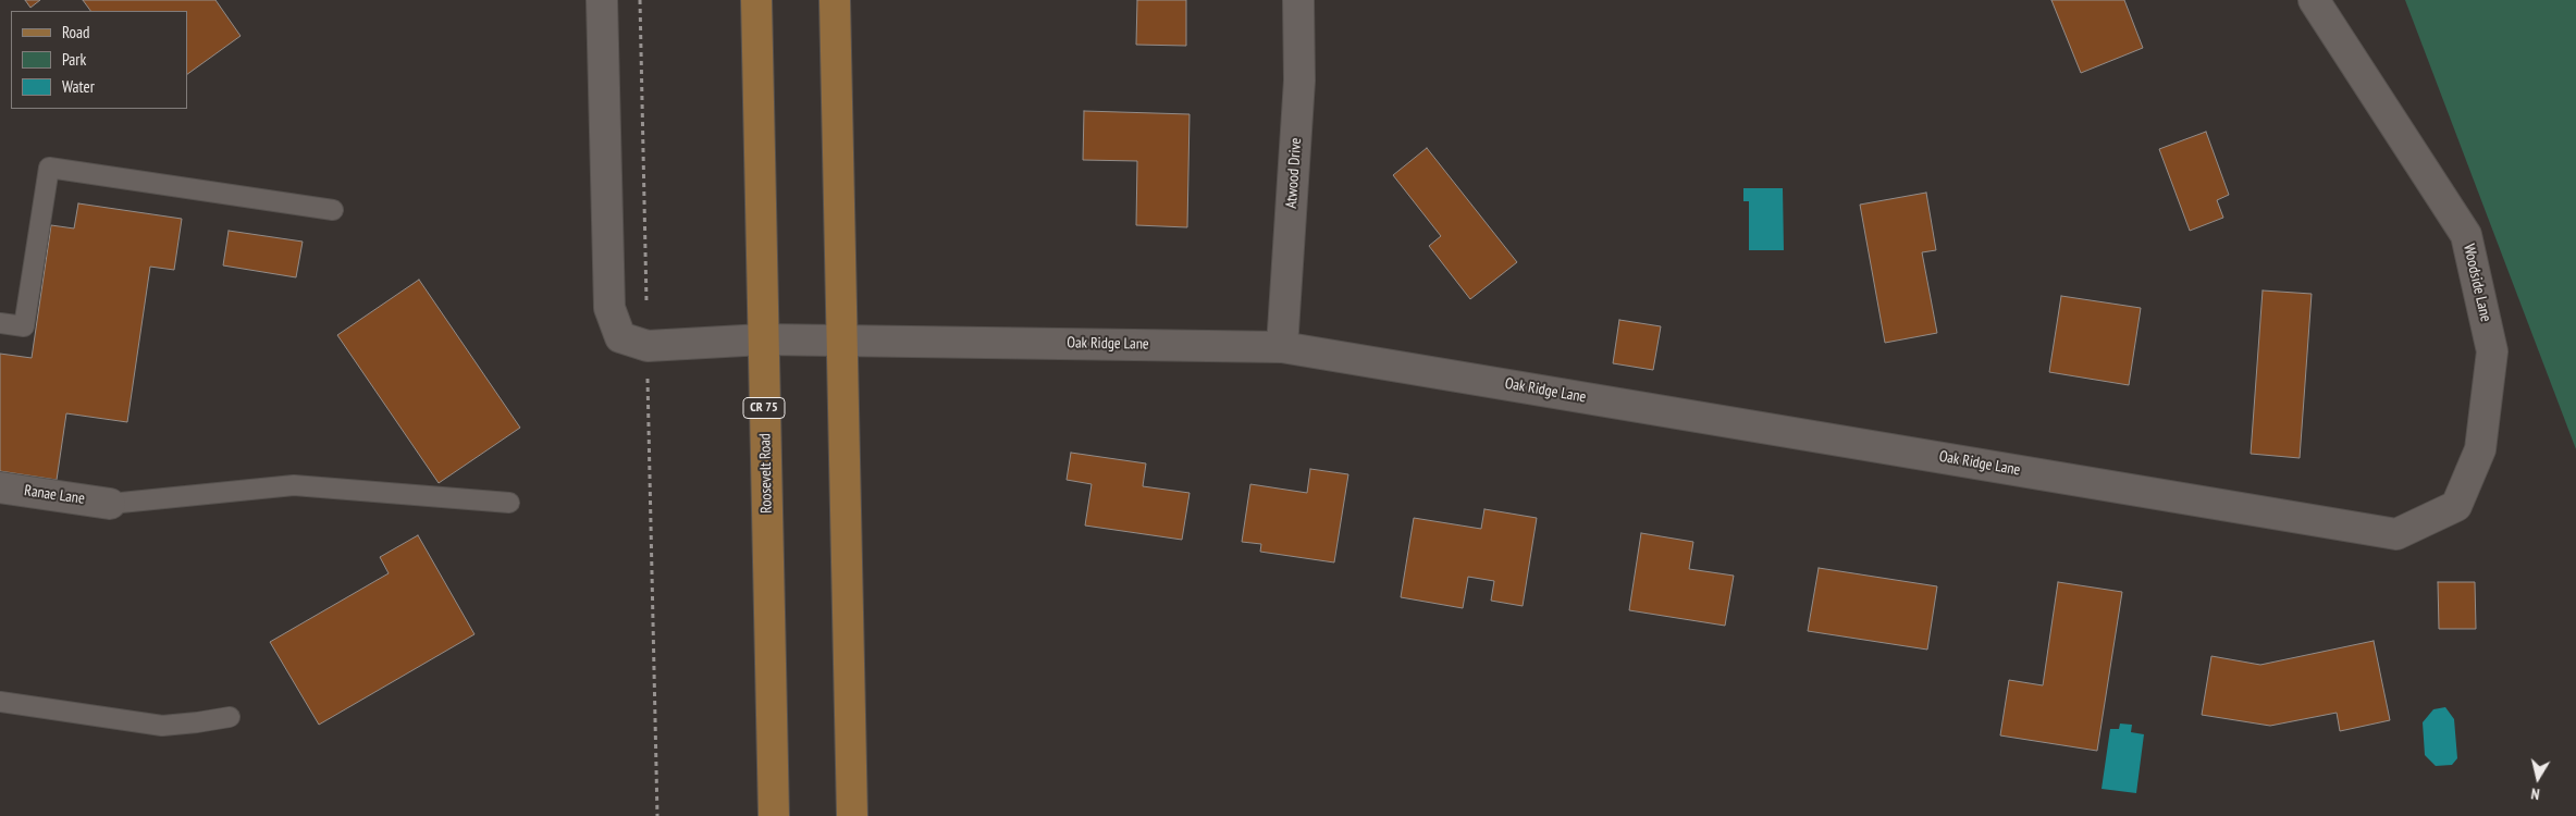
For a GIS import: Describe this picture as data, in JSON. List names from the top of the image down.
{
  "streets": {
    "main road": ["CR 75", "Roosevelt Road"],
    "street": [
      "Atwood Drive",
      "Woodside Lane",
      "Oak Ridge Lane",
      "Ranae Lane"
    ]
  },
  "crossings": [
    ["Atwood Drive", "Oak Ridge Lane"],
    ["Woodside Lane", "Oak Ridge Lane"],
    ["Oak Ridge Lane", "Roosevelt Road"]
  ],
  "legend": ["Road", "Park", "Water"],
  "north": "bottom"
}
